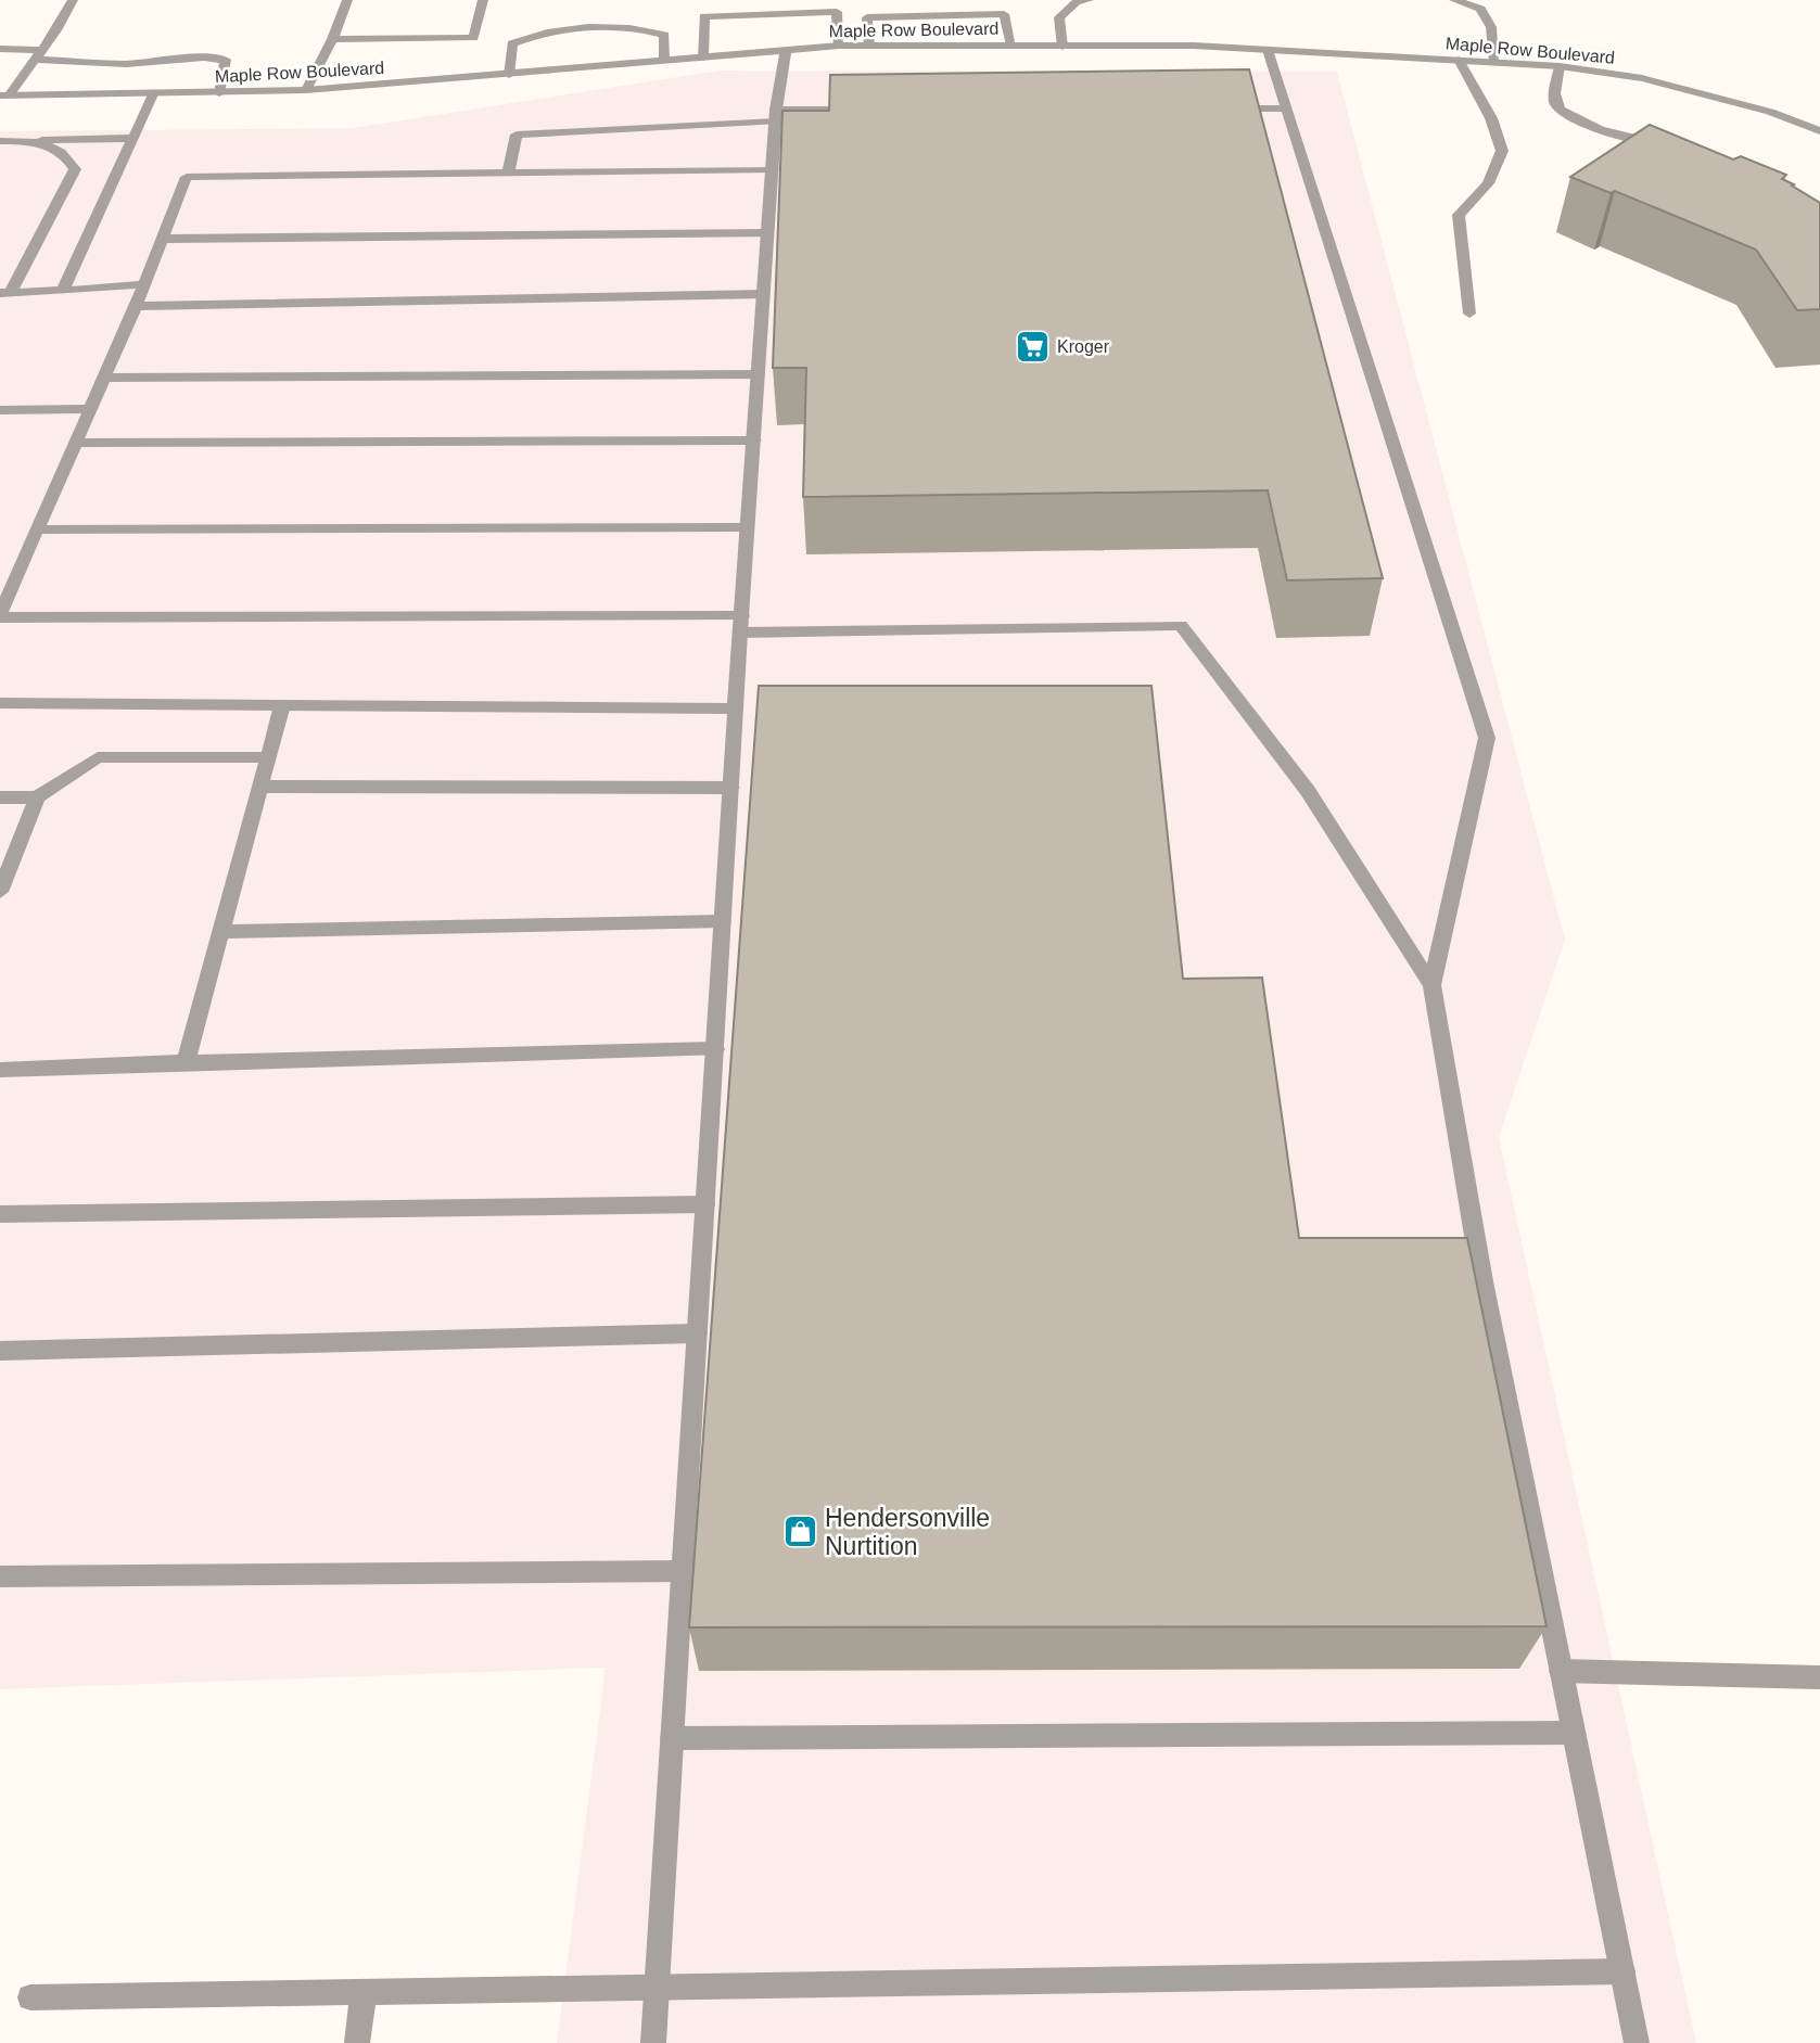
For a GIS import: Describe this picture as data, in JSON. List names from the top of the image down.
{
  "streets": {
    "street": ["Maple Row Boulevard"]
  },
  "places": {
    "supermarket": ["Kroger"],
    "shop": ["Hendersonville Nurtition"]
  }
}
